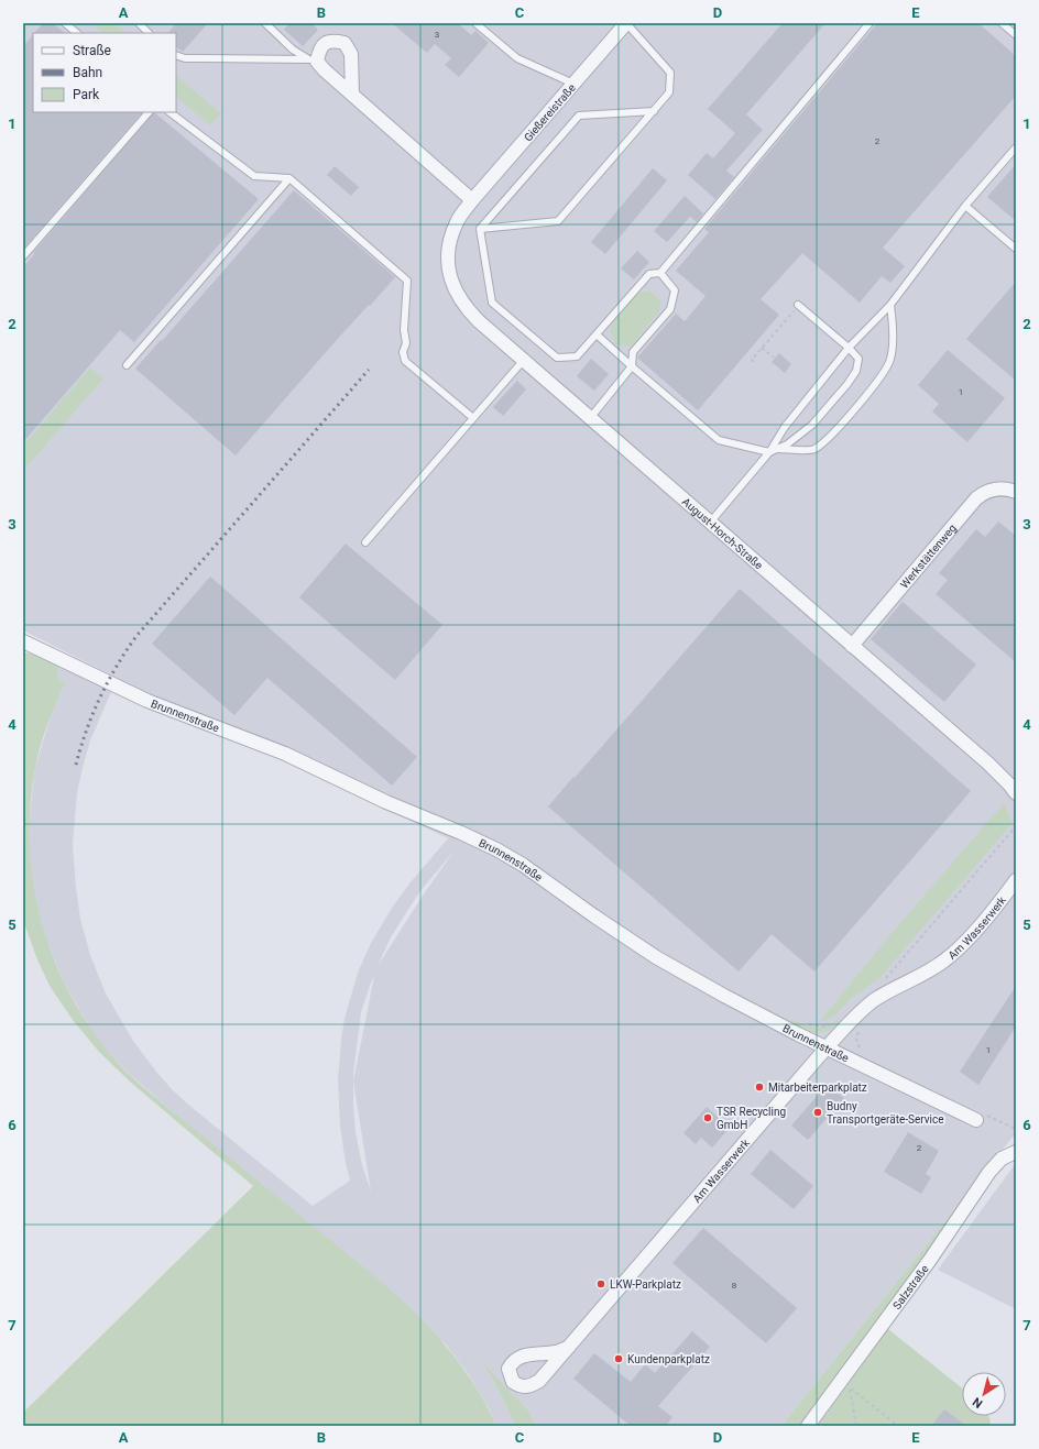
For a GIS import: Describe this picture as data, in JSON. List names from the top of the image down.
{
  "streets": {
    "street": [
      "Gießereistraße",
      "August-Horch-Straße",
      "Werkstättenweg",
      "Brunnenstraße",
      "Am Wasserwerk",
      "Salzstraße"
    ]
  },
  "crossings": [
    ["Gießereistraße", "August-Horch-Straße"],
    ["August-Horch-Straße", "Werkstättenweg"],
    ["Brunnenstraße", "Am Wasserwerk"]
  ],
  "places": [
    "Mitarbeiterparkplatz",
    "Budny Transportgeräte-Service",
    "TSR Recycling GmbH",
    "LKW-Parkplatz",
    "Kundenparkplatz"
  ],
  "house_numbers": [
    "3",
    "2",
    "1",
    "1",
    "2",
    "8"
  ],
  "legend": ["Straße", "Bahn", "Park"],
  "north": "bottom left",
  "grid": {
    "columns": [
      "A",
      "B",
      "C",
      "D",
      "E"
    ],
    "rows": [
      "1",
      "2",
      "3",
      "4",
      "5",
      "6",
      "7"
    ]
  }
}
